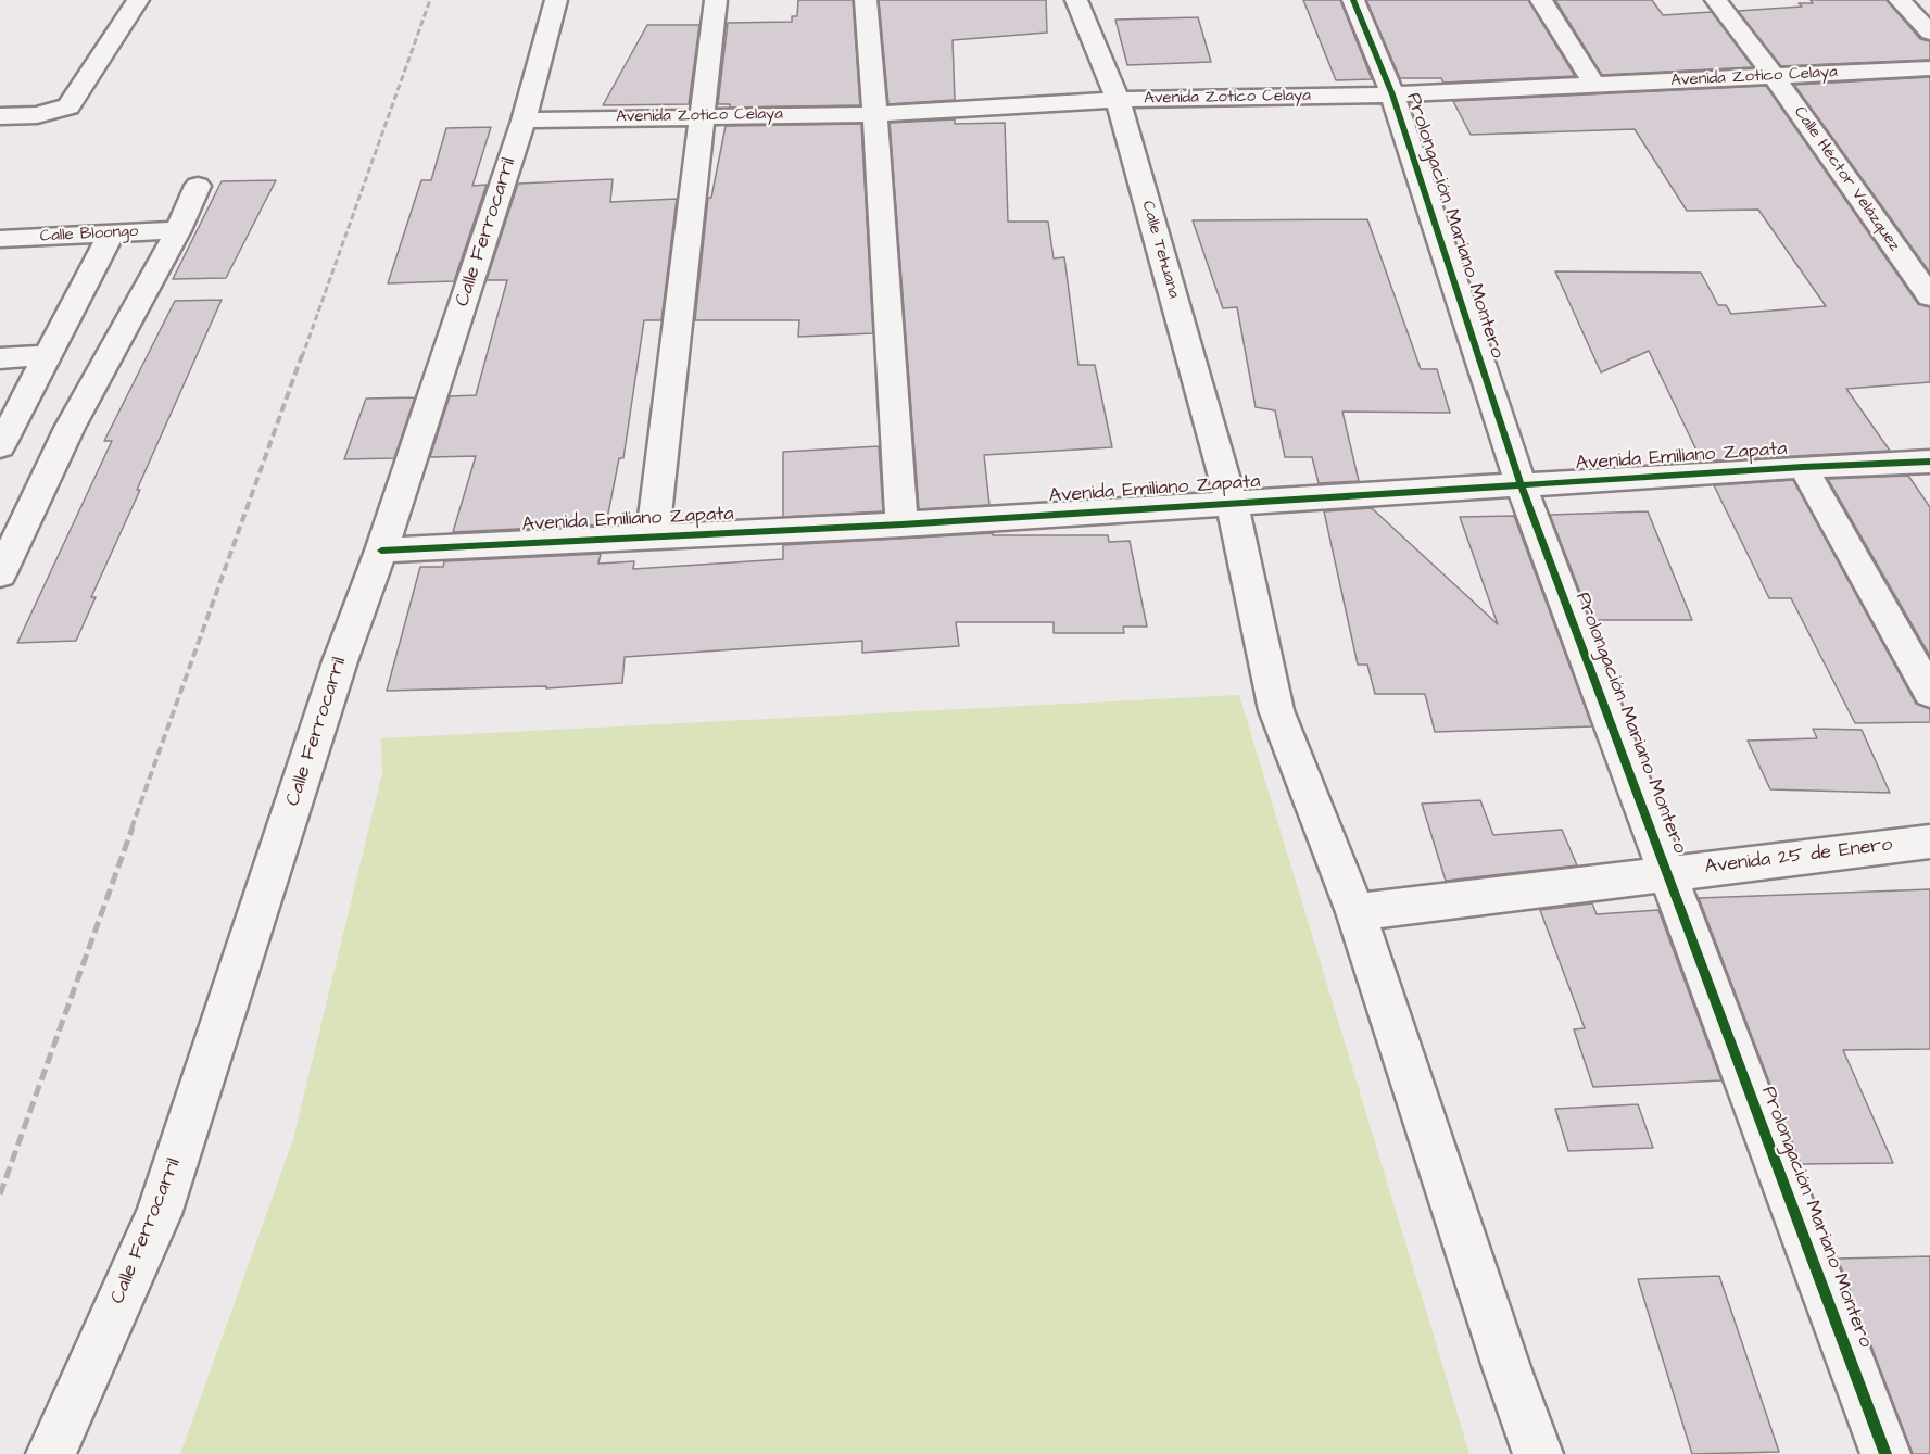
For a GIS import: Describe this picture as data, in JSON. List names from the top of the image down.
{
  "streets": {
    "street": [
      "Avenida Zotico Celaya",
      "Calle Héctor Velázquez",
      "Prolongación Mariano Montero",
      "Calle Ferrocarril",
      "Calle Bloongo",
      "Calle Tehuana",
      "Avenida Emiliano Zapata",
      "Avenida 25 de Enero"
    ]
  },
  "crossings": [
    ["Avenida Zotico Celaya", "Calle Héctor Velázquez"],
    ["Avenida Zotico Celaya", "Prolongación Mariano Montero"],
    ["Avenida Zotico Celaya", "Calle Ferrocarril"],
    ["Avenida Zotico Celaya", "Calle Tehuana"],
    ["Prolongación Mariano Montero", "Avenida Emiliano Zapata"],
    ["Prolongación Mariano Montero", "Avenida 25 de Enero"],
    ["Calle Ferrocarril", "Avenida Emiliano Zapata"],
    ["Calle Tehuana", "Avenida Emiliano Zapata"],
    ["Calle Tehuana", "Avenida 25 de Enero"]
  ]
}
